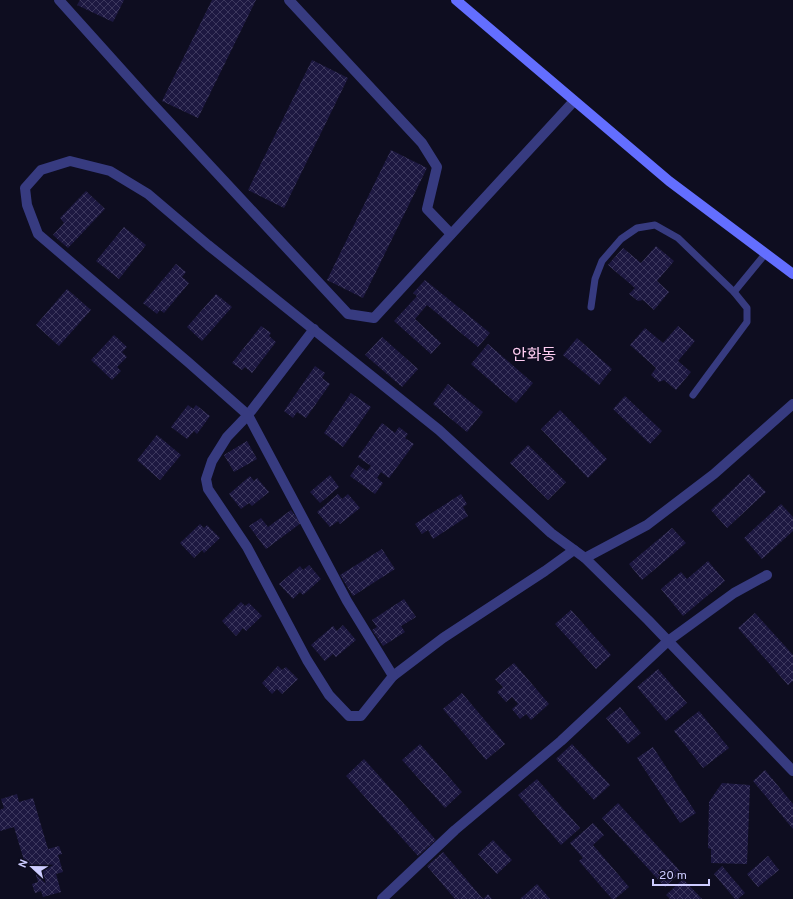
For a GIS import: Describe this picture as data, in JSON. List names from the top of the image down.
{
  "districts": ["안화동"],
  "scale_bar": "20 m",
  "north": "left"
}
